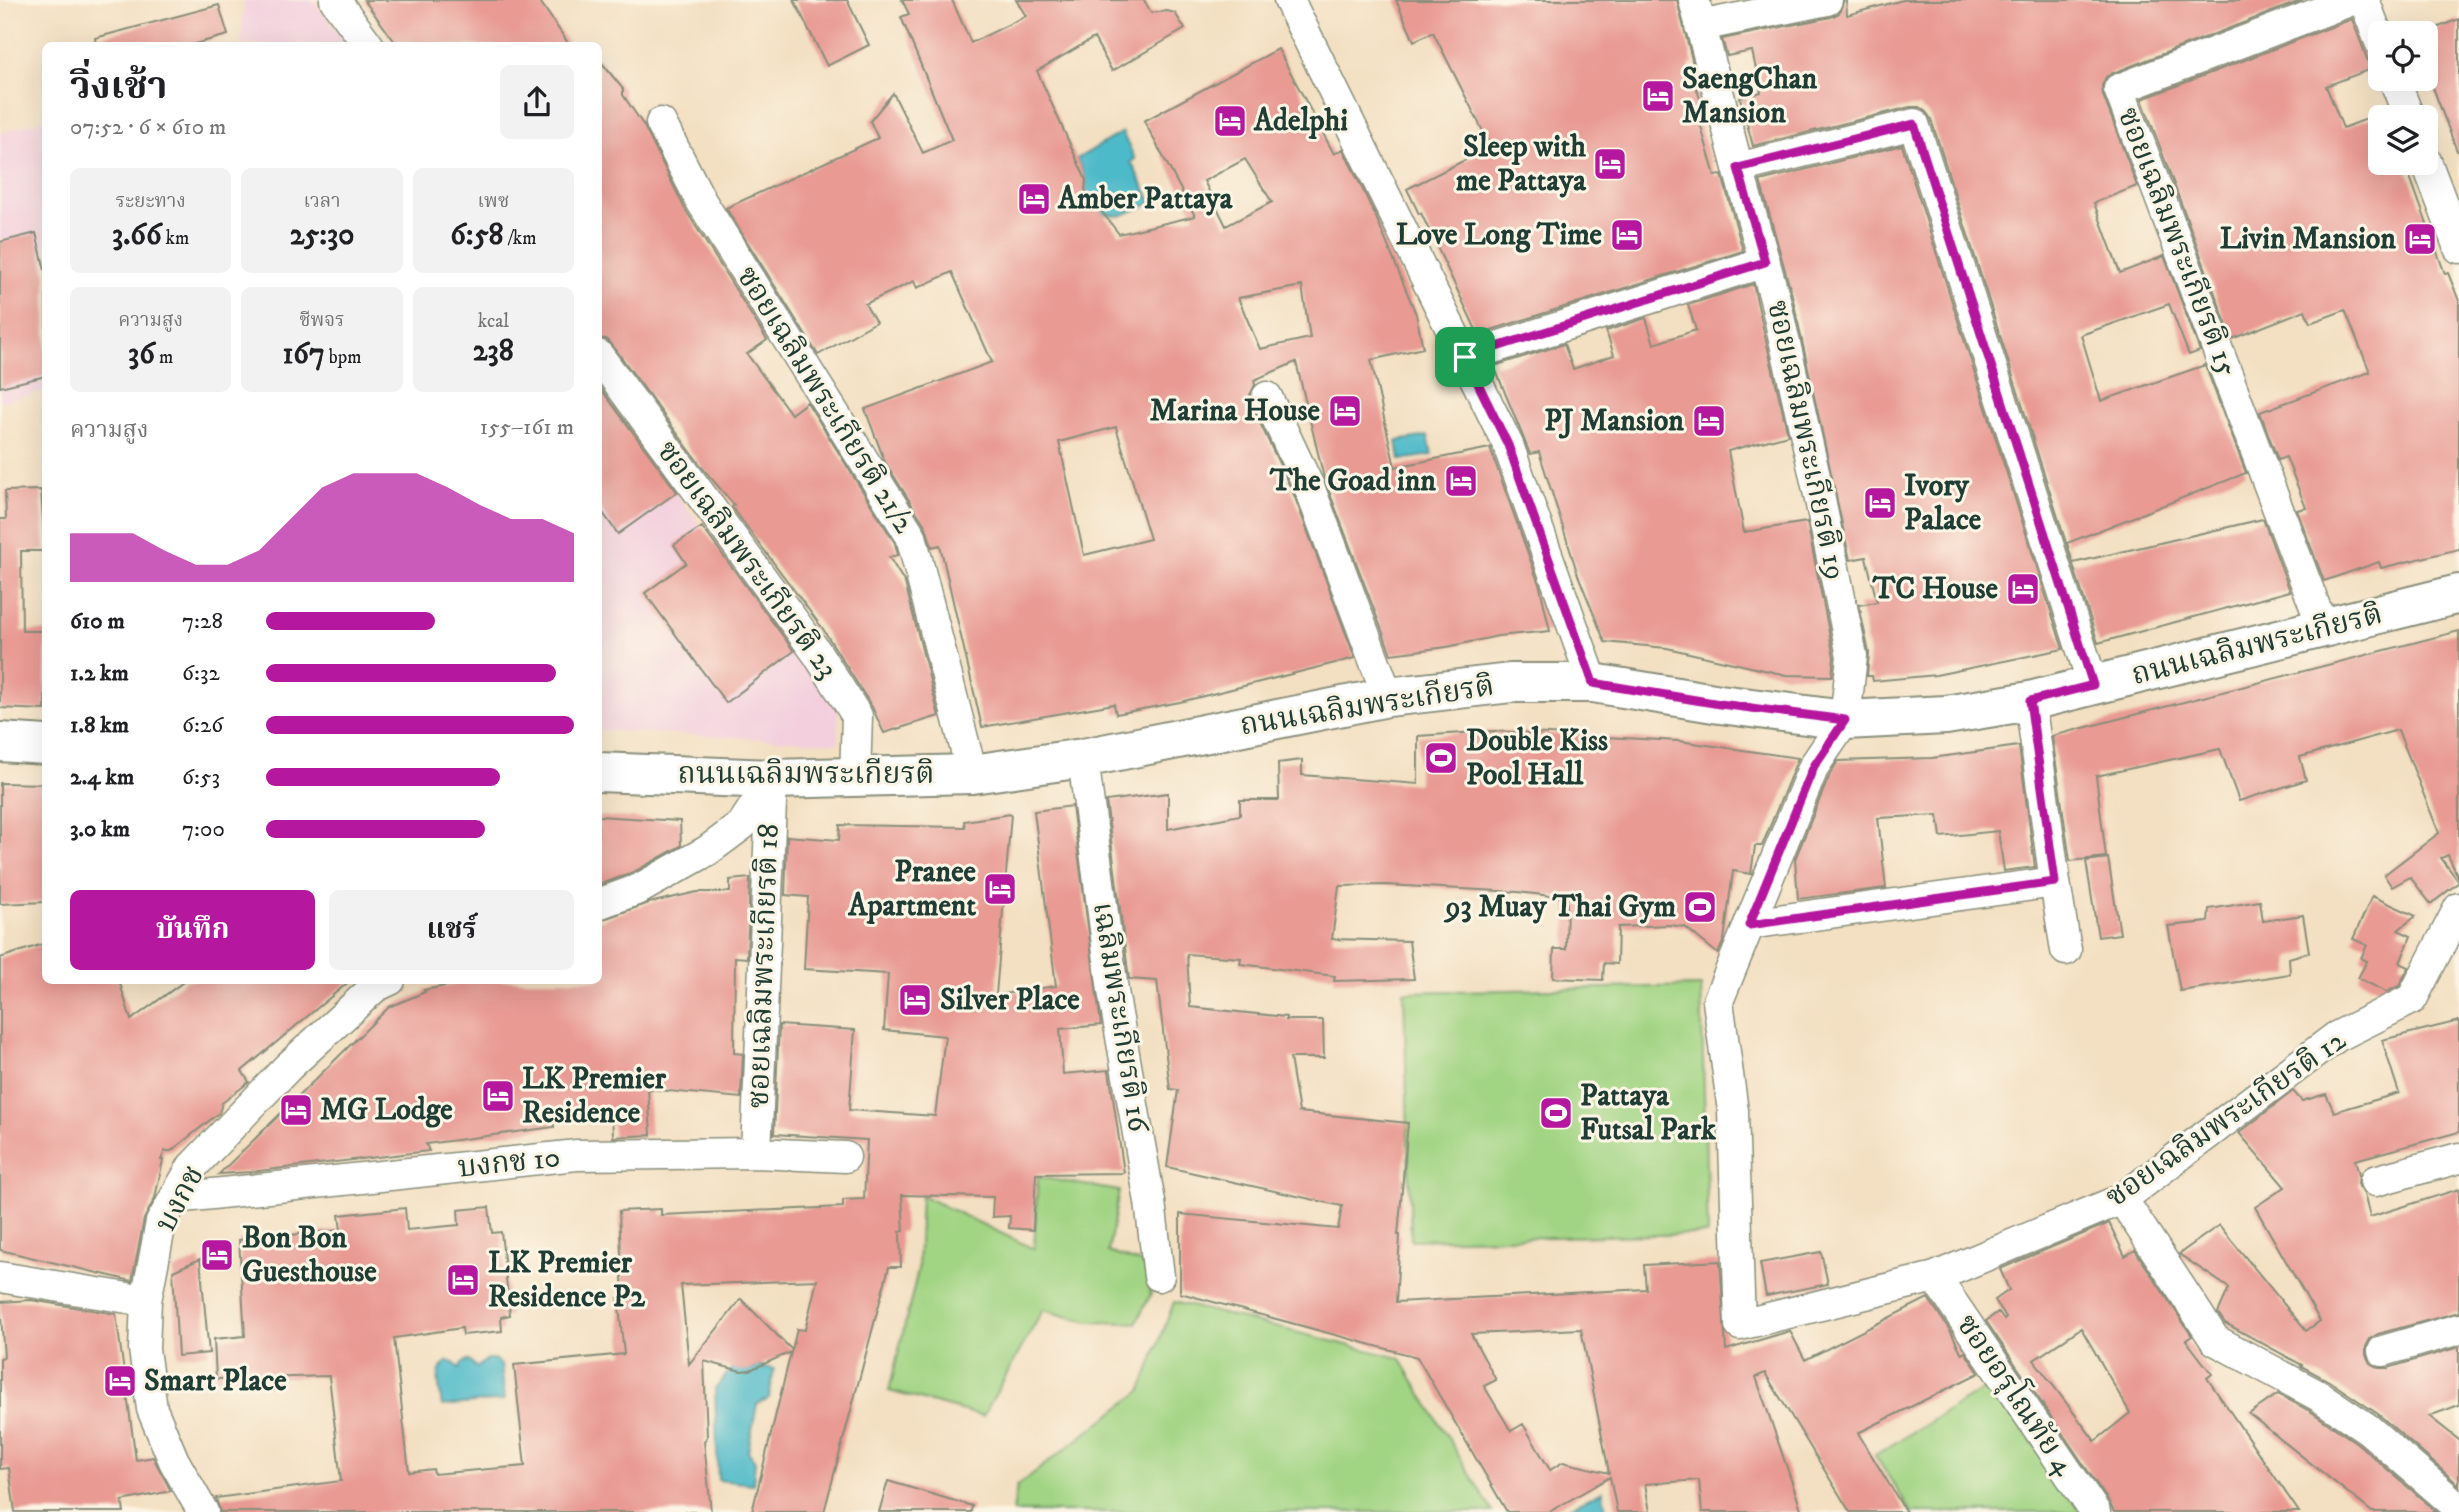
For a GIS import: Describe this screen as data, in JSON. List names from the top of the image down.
{
  "streets": {
    "main road": ["ถนนเฉลิมพระเกียรติ"],
    "street": [
      "ซอยเฉลิมพระเกียรติ 15",
      "ซอยเฉลิมพระเกียรติ 21/2",
      "ซอยเฉลิมพระเกียรติ 19",
      "ซอยเฉลิมพระเกียรติ 23",
      "ซอยเฉลิมพระเกียรติ 18",
      "เฉลิมพระเกียรติ 16",
      "ซอยเฉลิมพระเกียรติ 12",
      "บงกช 10",
      "บงกช",
      "ซอยอรุโณทัย 4"
    ]
  },
  "crossings": [
    ["ซอยเฉลิมพระเกียรติ 15", "ถนนเฉลิมพระเกียรติ"],
    ["ซอยเฉลิมพระเกียรติ 21/2", "ถนนเฉลิมพระเกียรติ"],
    ["ซอยเฉลิมพระเกียรติ 19", "ถนนเฉลิมพระเกียรติ"],
    ["ซอยเฉลิมพระเกียรติ 23", "ถนนเฉลิมพระเกียรติ"],
    ["ถนนเฉลิมพระเกียรติ", "ซอยเฉลิมพระเกียรติ 18"],
    ["ถนนเฉลิมพระเกียรติ", "เฉลิมพระเกียรติ 16"],
    ["ซอยเฉลิมพระเกียรติ 18", "บงกช 10"],
    ["ซอยเฉลิมพระเกียรติ 12", "ซอยอรุโณทัย 4"],
    ["บงกช 10", "บงกช"]
  ],
  "places": {
    "hotel": [
      "SaengChan Mansion",
      "Adelphi",
      "Sleep with me Pattaya",
      "Amber Pattaya",
      "Love Long Time",
      "Livin Mansion",
      "Marina House",
      "PJ Mansion",
      "The Goad inn",
      "Ivory Palace",
      "TC House",
      "Pranee Apartment",
      "Silver Place",
      "LK Premier Residence",
      "MG Lodge",
      "Bon Bon Guesthouse",
      "LK Premier Residence P2",
      "Smart Place"
    ],
    "sports": ["Double Kiss Pool Hall", "93 Muay Thai Gym", "Pattaya Futsal Park"]
  },
  "page": {
    "heading": ["วิ่งเช้า", "07:52 · 6 × 610 m"],
    "stats": [
      ["ระยะทาง", "3.66 km"],
      ["เวลา", "25:30"],
      ["เพซ", "6:58 /km"],
      ["ความสูง", "36 m"],
      ["ชีพจร", "167 bpm"],
      ["kcal", "238"]
    ],
    "chart": ["ความสูง", "155–161 m"],
    "list": [
      {
        "name": "610 m",
        "note": "7:28"
      },
      {
        "name": "1.2 km",
        "note": "6:32"
      },
      {
        "name": "1.8 km",
        "note": "6:26"
      },
      {
        "name": "2.4 km",
        "note": "6:53"
      },
      {
        "name": "3.0 km",
        "note": "7:00"
      }
    ],
    "buttons": ["บันทึก", "แชร์"]
  }
}
